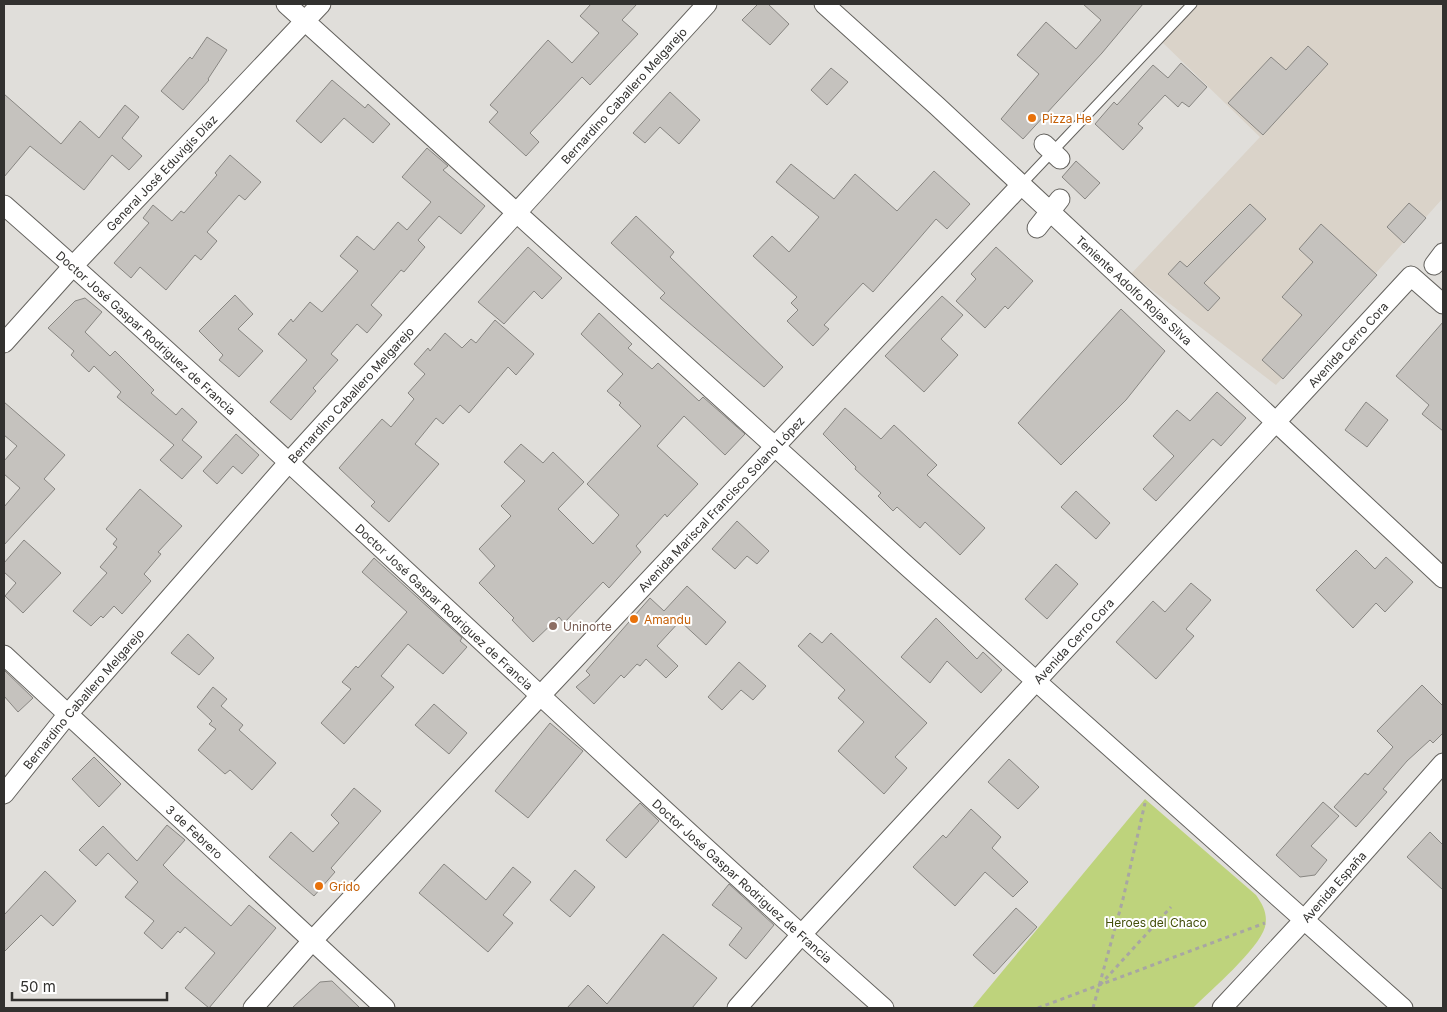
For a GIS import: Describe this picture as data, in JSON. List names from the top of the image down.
{
  "streets": {
    "street": [
      "Bernardino Caballero Melgarejo",
      "General José Eduvigis Díaz",
      "Teniente Adolfo Rojas Silva",
      "Doctor José Gaspar Rodriguez de Francia",
      "Avenida Cerro Cora",
      "Avenida Mariscal Francisco Solano López",
      "3 de Febrero",
      "Avenida España"
    ]
  },
  "crossings": [
    ["Bernardino Caballero Melgarejo", "Doctor José Gaspar Rodriguez de Francia"],
    ["Bernardino Caballero Melgarejo", "3 de Febrero"],
    ["General José Eduvigis Díaz", "Doctor José Gaspar Rodriguez de Francia"],
    ["Teniente Adolfo Rojas Silva", "Avenida Cerro Cora"],
    ["Teniente Adolfo Rojas Silva", "Avenida Mariscal Francisco Solano López"],
    ["Doctor José Gaspar Rodriguez de Francia", "Avenida Cerro Cora"],
    ["Doctor José Gaspar Rodriguez de Francia", "Avenida Mariscal Francisco Solano López"],
    ["Avenida Mariscal Francisco Solano López", "3 de Febrero"]
  ],
  "parks": ["Heroes del Chaco"],
  "places": [
    "Pizza He",
    "Amandu",
    "Uninorte",
    "Grido"
  ],
  "scale_bar": "50 m"
}
